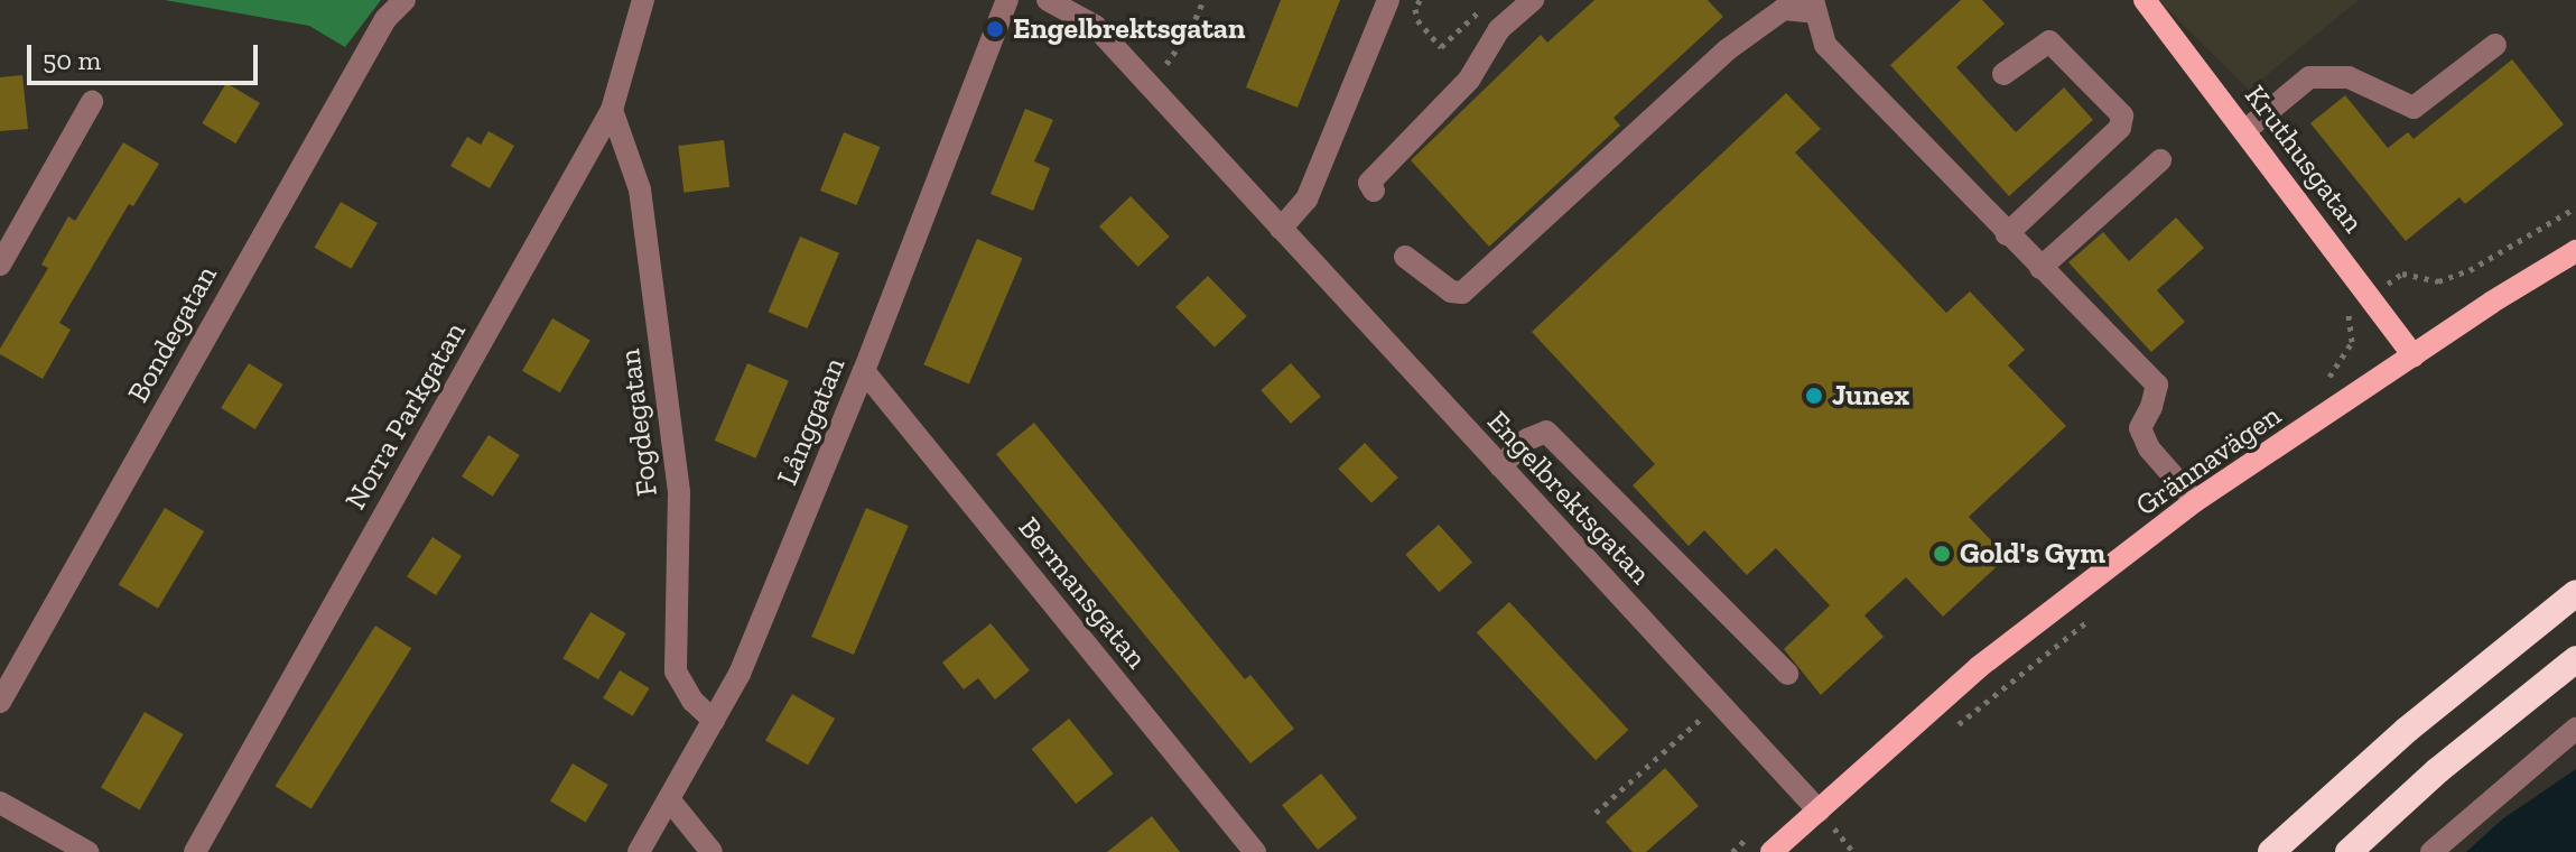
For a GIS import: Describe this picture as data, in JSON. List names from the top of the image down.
{
  "streets": {
    "main road": ["Kruthusgatan", "Grännavägen"],
    "street": [
      "Bondegatan",
      "Norra Parkgatan",
      "Långgatan",
      "Fogdegatan",
      "Engelbrektsgatan",
      "Bermansgatan"
    ]
  },
  "crossings": [
    ["Kruthusgatan", "Grännavägen"],
    ["Norra Parkgatan", "Fogdegatan"],
    ["Långgatan", "Fogdegatan"],
    ["Långgatan", "Bermansgatan"],
    ["Grännavägen", "Engelbrektsgatan"]
  ],
  "places": ["Engelbrektsgatan", "Junex", "Gold's Gym"],
  "scale_bar": "50 m"
}
